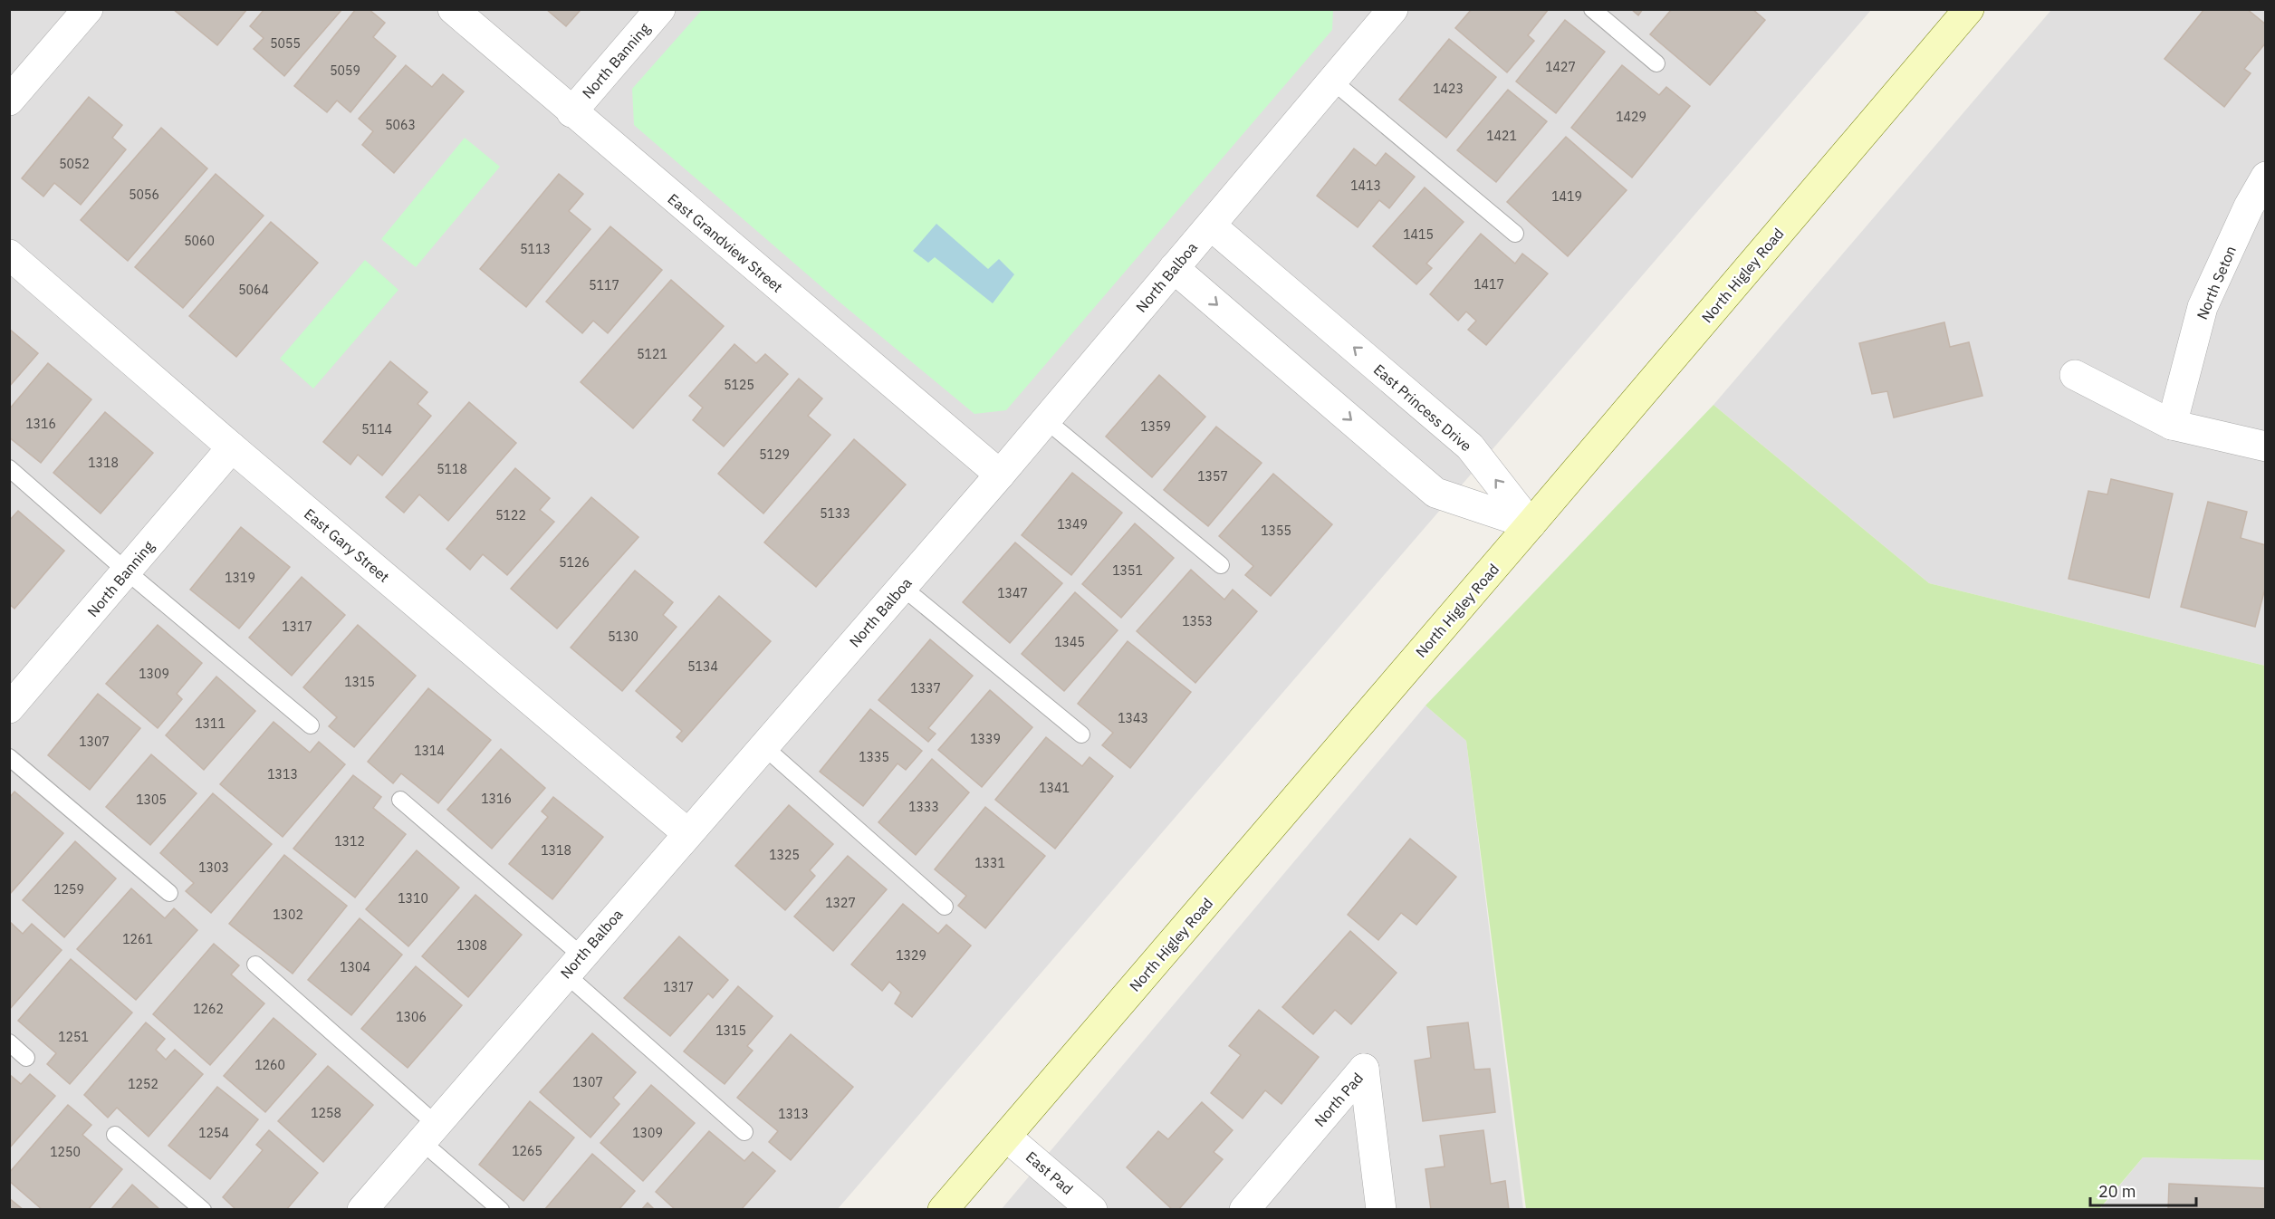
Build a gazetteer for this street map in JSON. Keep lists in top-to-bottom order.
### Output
{
  "streets": {
    "main road": ["North Higley Road"],
    "street": [
      "North Banning",
      "East Grandview Street",
      "North Balboa",
      "North Seton",
      "East Princess Drive",
      "East Gary Street",
      "North Pad",
      "East Pad"
    ]
  },
  "crossings": [
    ["North Banning", "East Grandview Street"],
    ["North Banning", "East Gary Street"],
    ["East Grandview Street", "North Balboa"],
    ["North Higley Road", "East Princess Drive"],
    ["North Higley Road", "East Pad"],
    ["North Balboa", "East Princess Drive"],
    ["North Balboa", "East Gary Street"]
  ],
  "house_numbers": [
    "5055",
    "1427",
    "5059",
    "1423",
    "1429",
    "5063",
    "1421",
    "5052",
    "1413",
    "5056",
    "1419",
    "1415",
    "5060",
    "5113",
    "1417",
    "5117",
    "5064",
    "5121",
    "5125",
    "1316",
    "1359",
    "5114",
    "5129",
    "1318",
    "5118",
    "1357",
    "5133",
    "5122",
    "1349",
    "1355",
    "5126",
    "1351",
    "1319",
    "1347",
    "1353",
    "1317",
    "5130",
    "1345",
    "5134",
    "1309",
    "1315",
    "1337",
    "1343",
    "1311",
    "1339",
    "1307",
    "1314",
    "1335",
    "1313",
    "1341",
    "1316",
    "1305",
    "1333",
    "1312",
    "1318",
    "1325",
    "1331",
    "1303",
    "1259",
    "1310",
    "1327",
    "1302",
    "1261",
    "1308",
    "1329",
    "1304",
    "1317",
    "1262",
    "1306",
    "1315",
    "1251",
    "1260",
    "1307",
    "1252",
    "1258",
    "1313",
    "1254",
    "1309",
    "1265",
    "1250"
  ],
  "scale_bar": "20 m"
}
